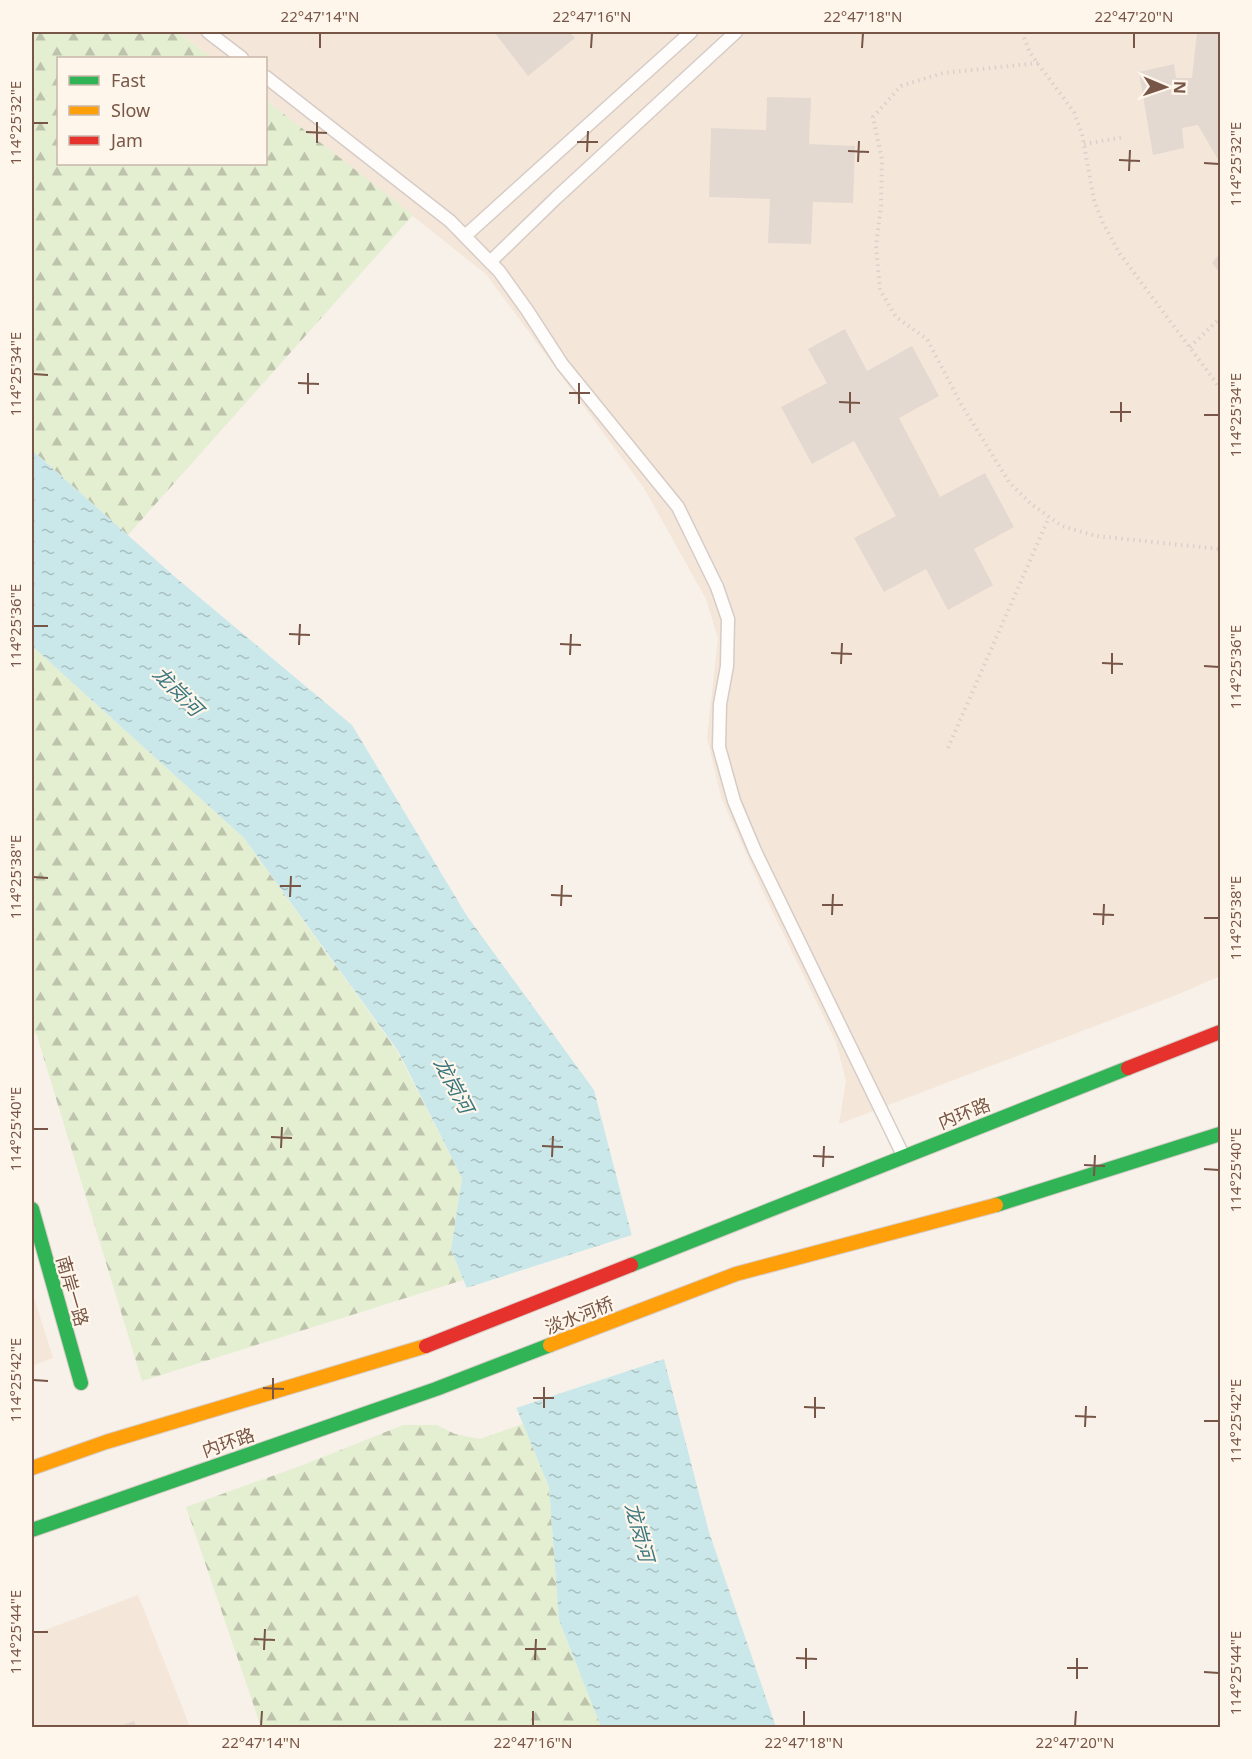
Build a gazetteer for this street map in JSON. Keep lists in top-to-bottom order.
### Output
{
  "streets": {
    "main road": ["内环路", "南岸一路", "淡水河桥"]
  },
  "crossings": [
    ["内环路", "淡水河桥"]
  ],
  "water": ["龙岗河"],
  "legend": ["Fast", "Slow", "Jam"],
  "north": "right",
  "coordinates": [
    "22°47'14\"N",
    "22°47'16\"N",
    "22°47'18\"N",
    "22°47'20\"N",
    "114°25'32\"E",
    "114°25'34\"E",
    "114°25'36\"E",
    "114°25'38\"E",
    "114°25'40\"E",
    "114°25'42\"E",
    "114°25'44\"E"
  ]
}
